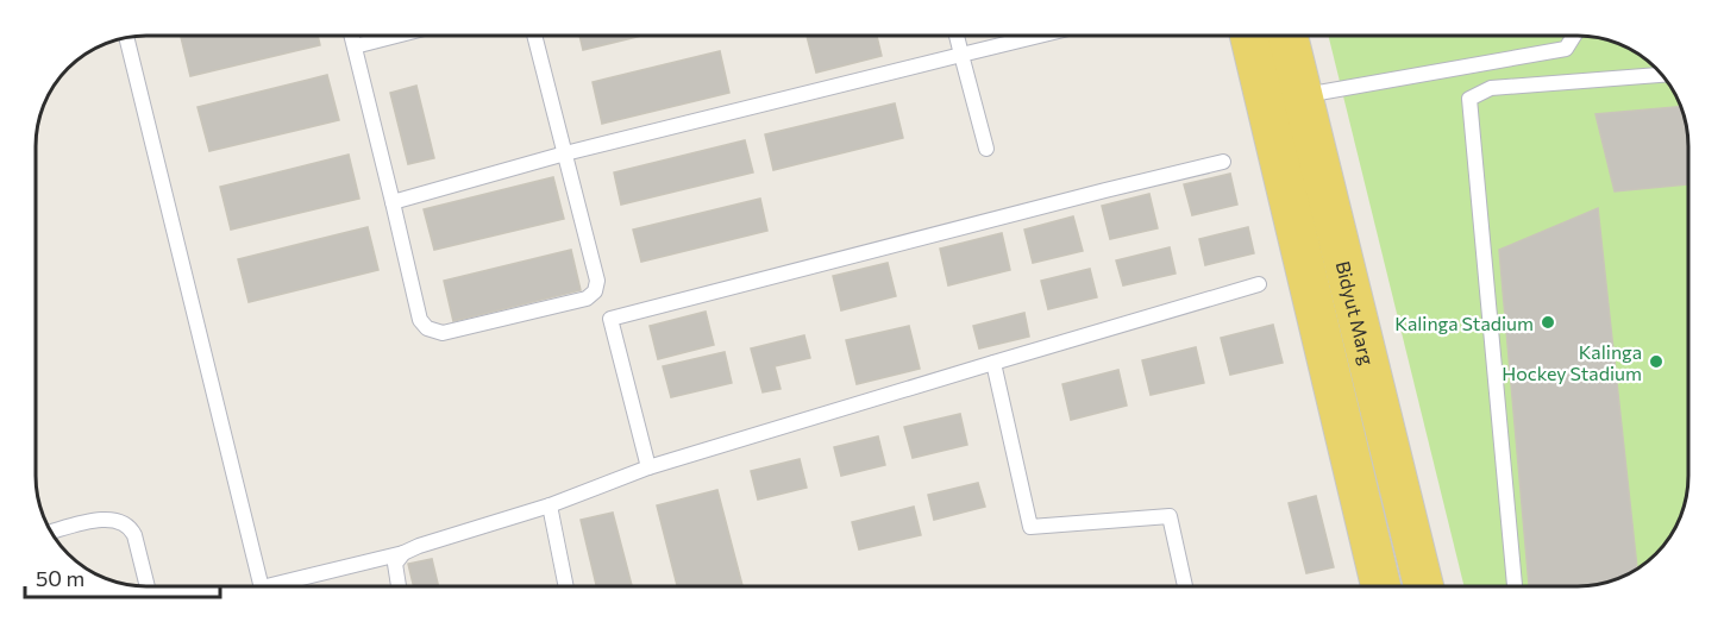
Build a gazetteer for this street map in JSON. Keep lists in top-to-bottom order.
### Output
{
  "streets": {
    "main road": ["Bidyut Marg"]
  },
  "places": ["Kalinga Stadium", "Kalinga Hockey Stadium"],
  "scale_bar": "50 m"
}
